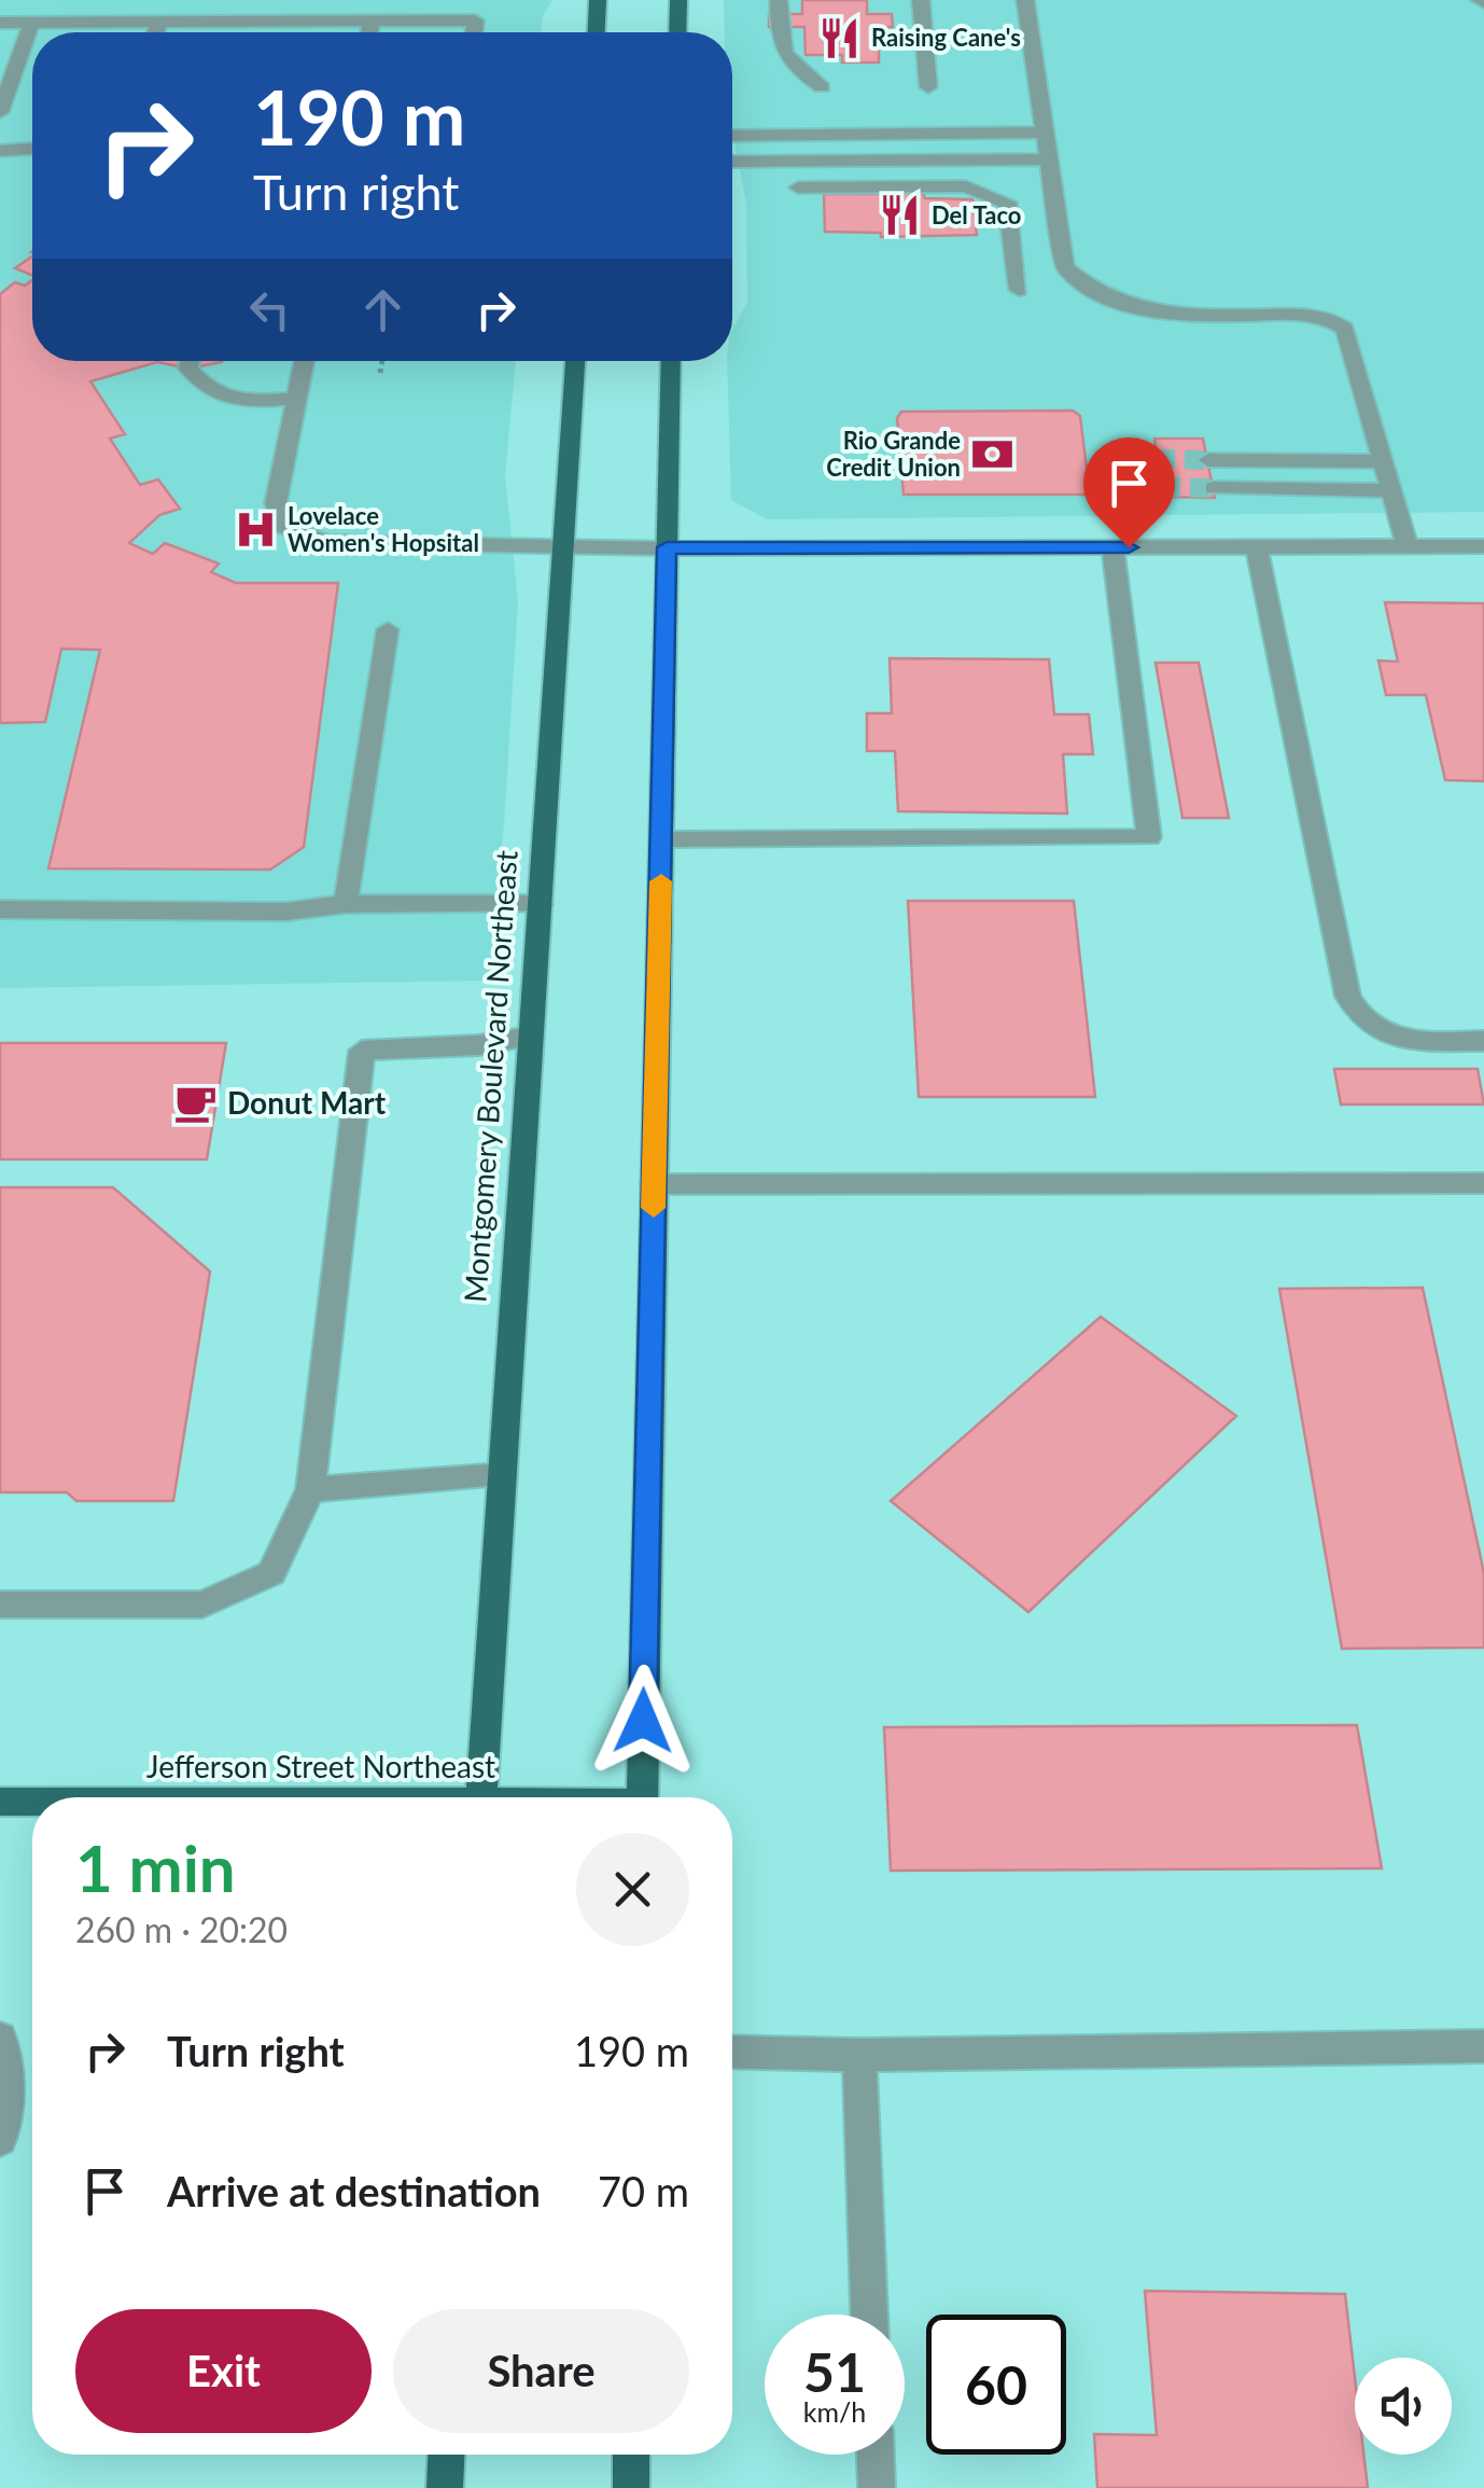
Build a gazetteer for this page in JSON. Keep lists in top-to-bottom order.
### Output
{
  "streets": {
    "main road": ["Montgomery Boulevard Northeast", "Jefferson Street Northeast"]
  },
  "places": {
    "restaurant": ["Raising Cane's", "Del Taco"],
    "bank": ["Rio Grande Credit Union"],
    "hospital": ["Lovelace Women's Hopsital"],
    "cafe": ["Donut Mart"]
  },
  "page": {
    "turn": ["190 m", "Turn right"],
    "heading": ["1 min", "260 m · 20:20"],
    "list": [
      {
        "name": "Turn right",
        "value": "190 m"
      },
      {
        "name": "Arrive at destination",
        "value": "70 m"
      }
    ],
    "buttons": ["Exit", "Share"],
    "speed": "51 km/h",
    "limit": "60"
  }
}
